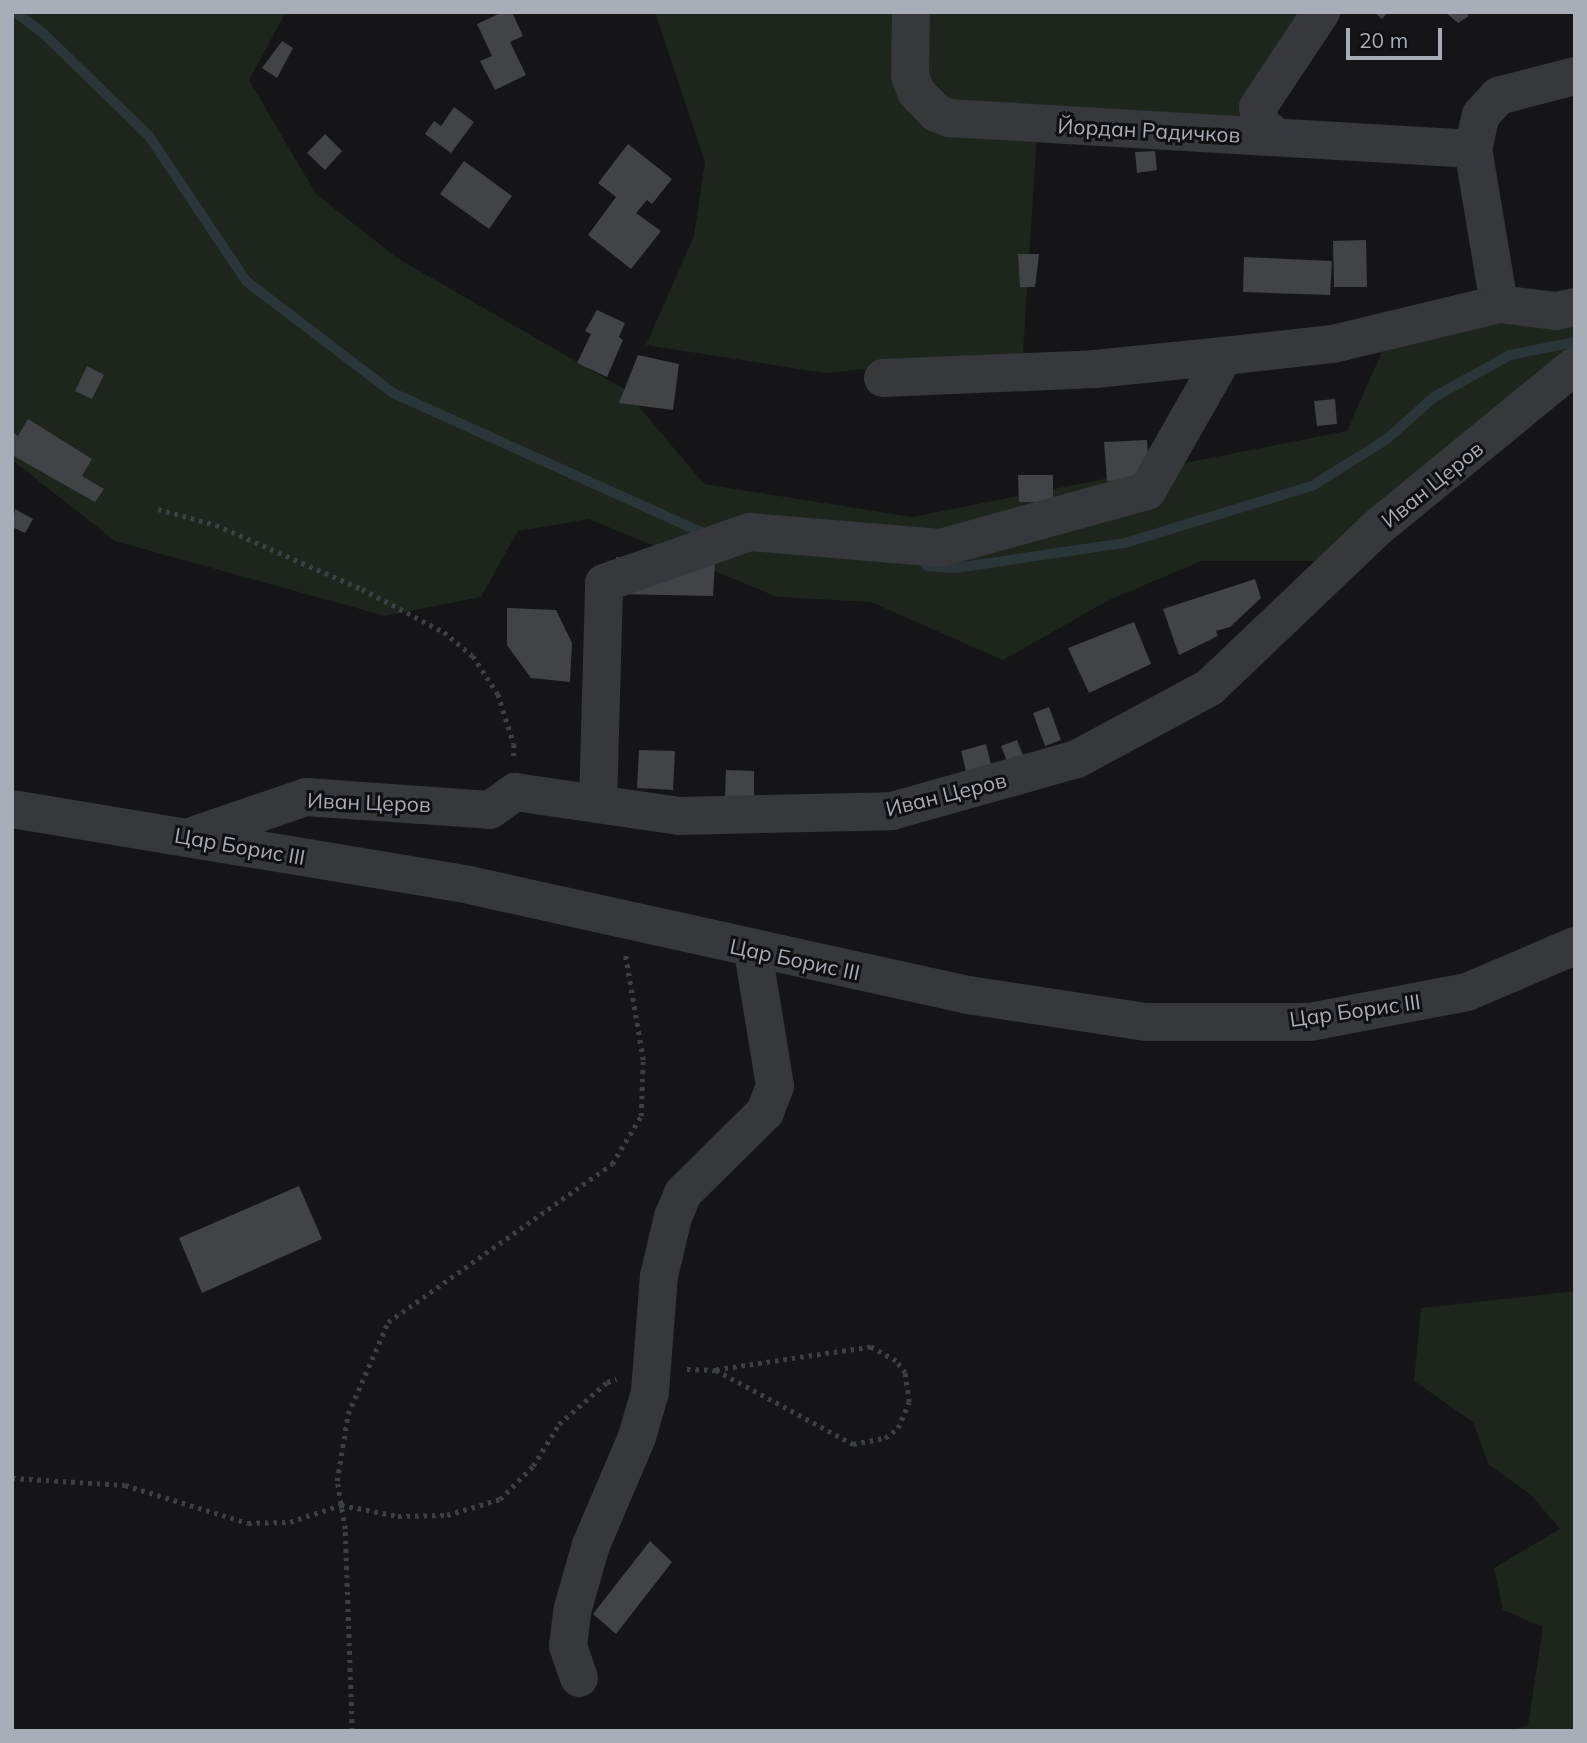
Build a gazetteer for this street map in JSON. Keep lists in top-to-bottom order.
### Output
{
  "streets": {
    "street": ["Йордан Радичков", "Иван Церов", "Цар Борис III"]
  },
  "crossings": [
    ["Иван Церов", "Цар Борис III"]
  ],
  "scale_bar": "20 m"
}
